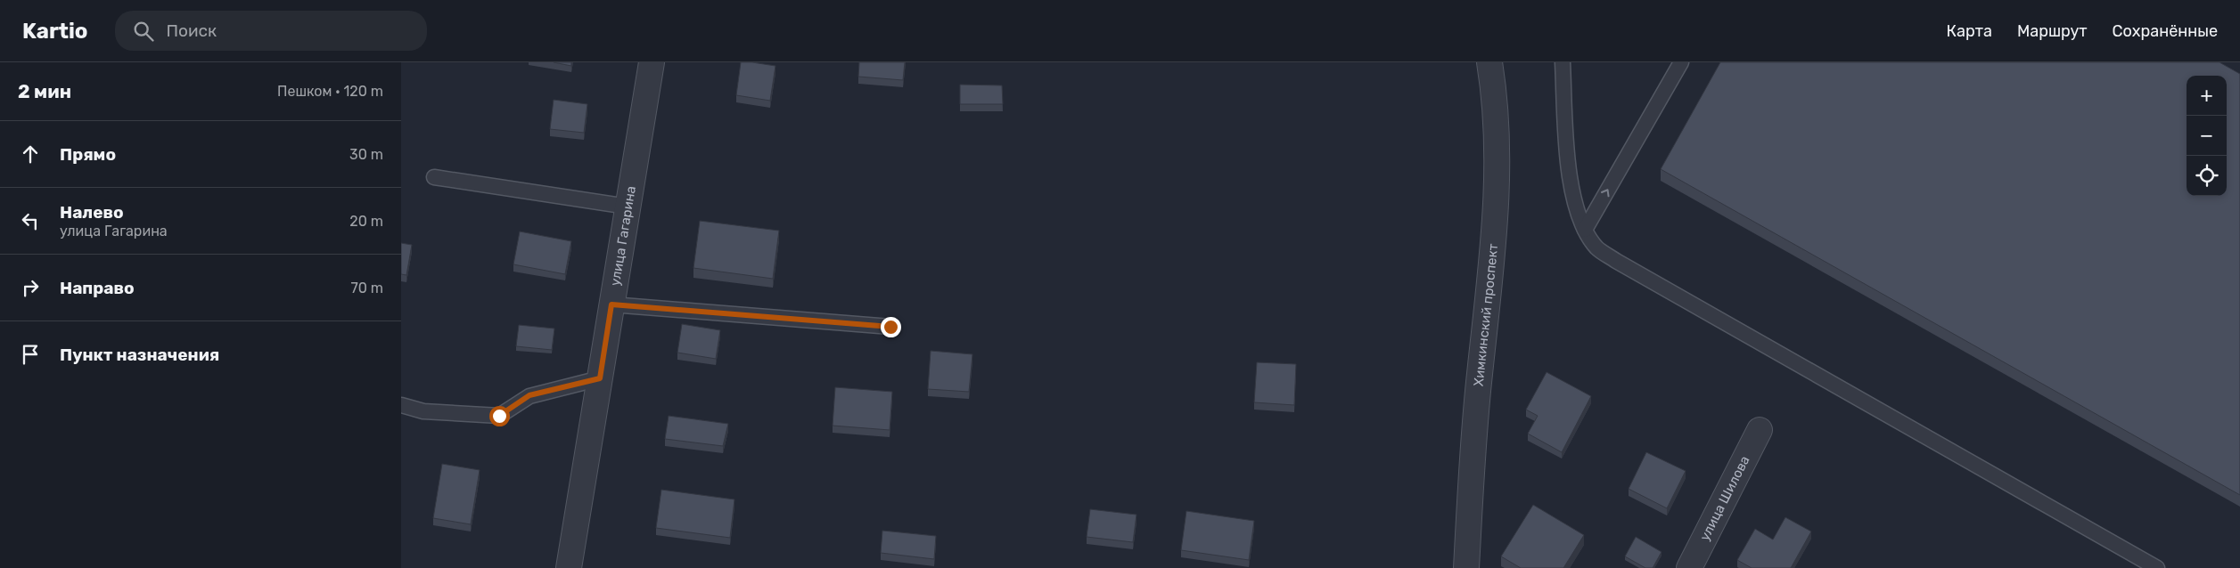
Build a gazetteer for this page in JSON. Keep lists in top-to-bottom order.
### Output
{
  "streets": {
    "street": ["улица Гагарина", "Химкинский проспект", "улица Шилова"]
  },
  "page": {
    "header": "Kartio",
    "search": "Поиск",
    "nav": ["Карта", "Маршрут", "Сохранённые"],
    "heading": ["2 мин", "Пешком · 120 m"],
    "map_buttons": ["+", "−"],
    "list": [
      ["Прямо", "30 m"],
      ["Налево", "улица Гагарина", "20 m"],
      ["Направо", "70 m"],
      "Пункт назначения"
    ]
  }
}
